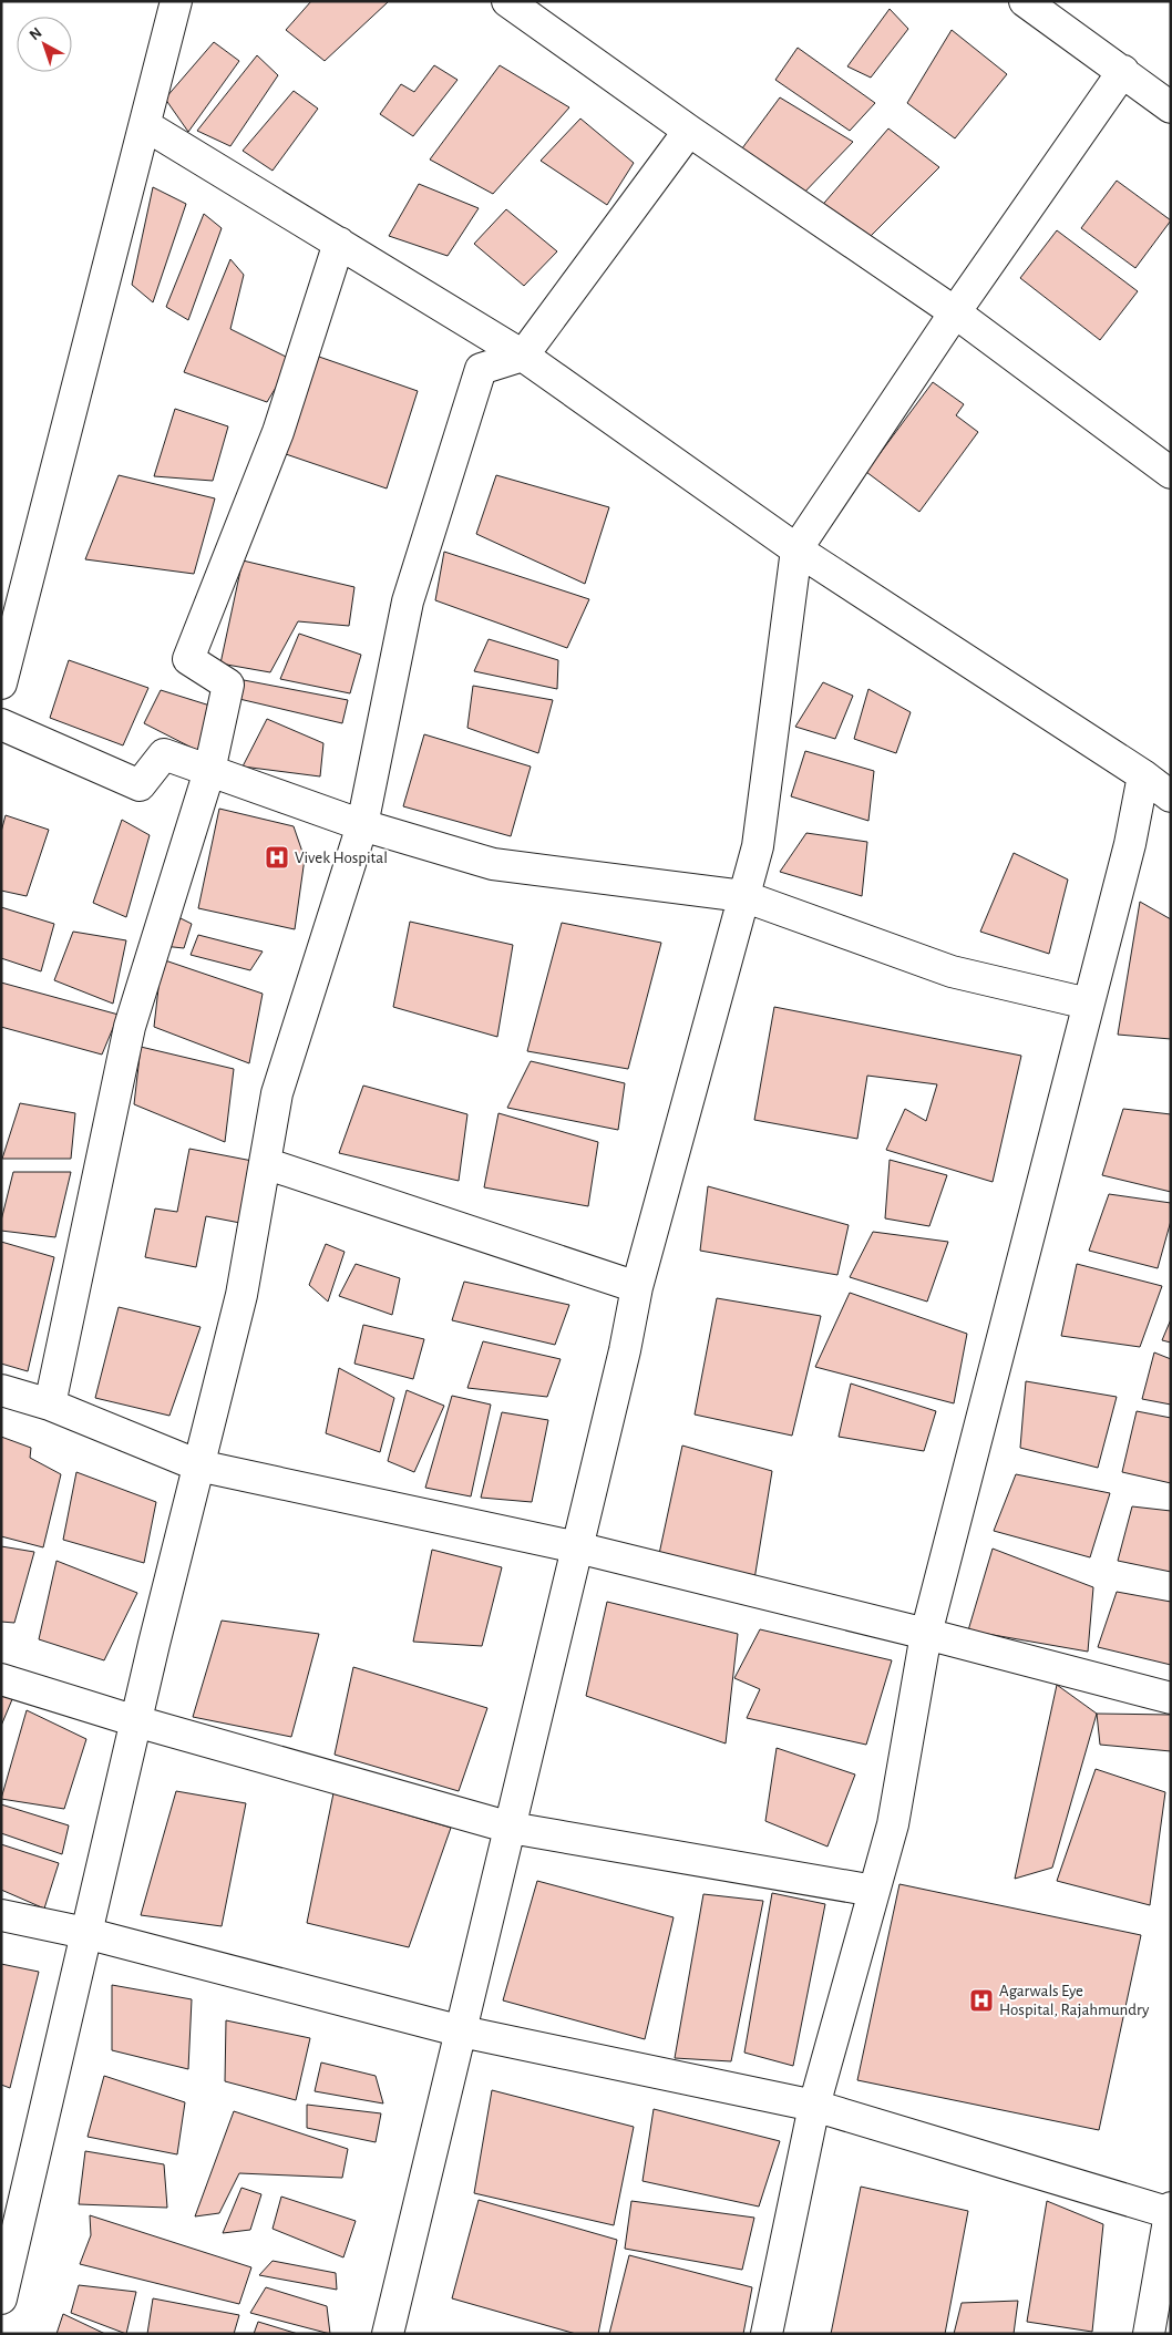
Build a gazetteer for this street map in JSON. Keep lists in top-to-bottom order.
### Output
{
  "places": {
    "hospital": ["Vivek Hospital", "Agarwals Eye Hospital, Rajahmundry"]
  },
  "north": "top left"
}
